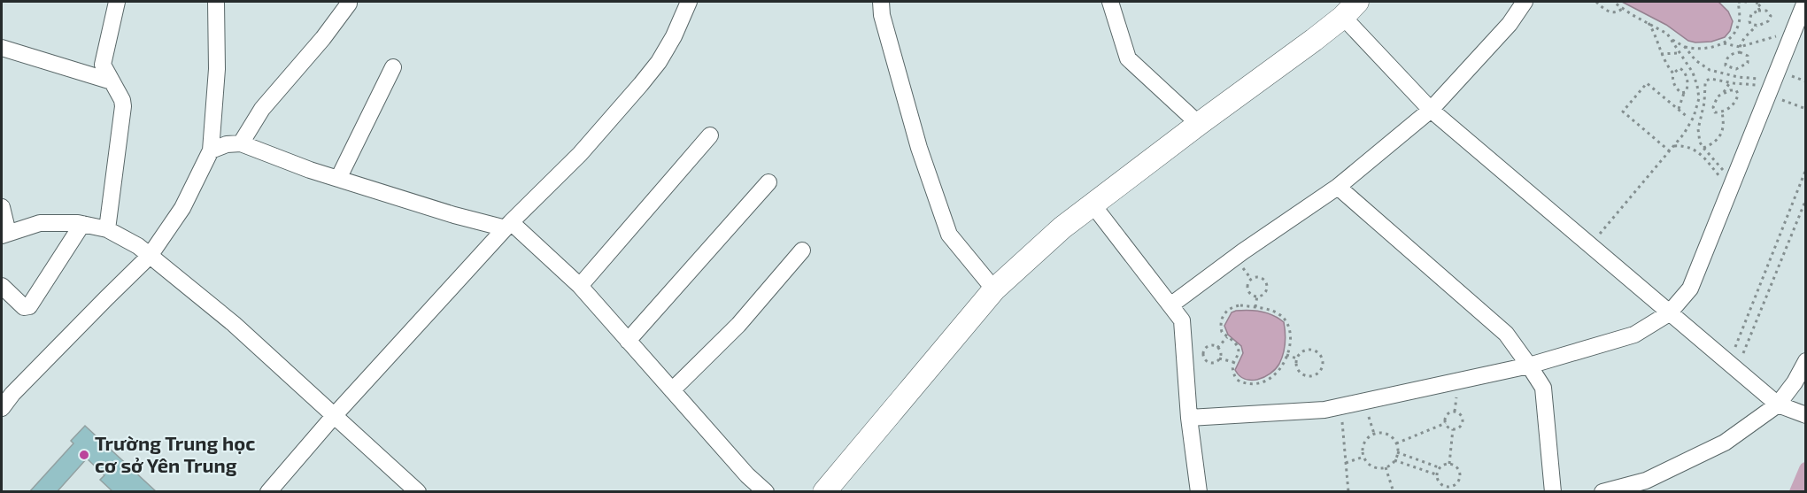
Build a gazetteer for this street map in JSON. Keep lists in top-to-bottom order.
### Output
{
  "places": ["Trường Trung học cơ sở Yên Trung"]
}
